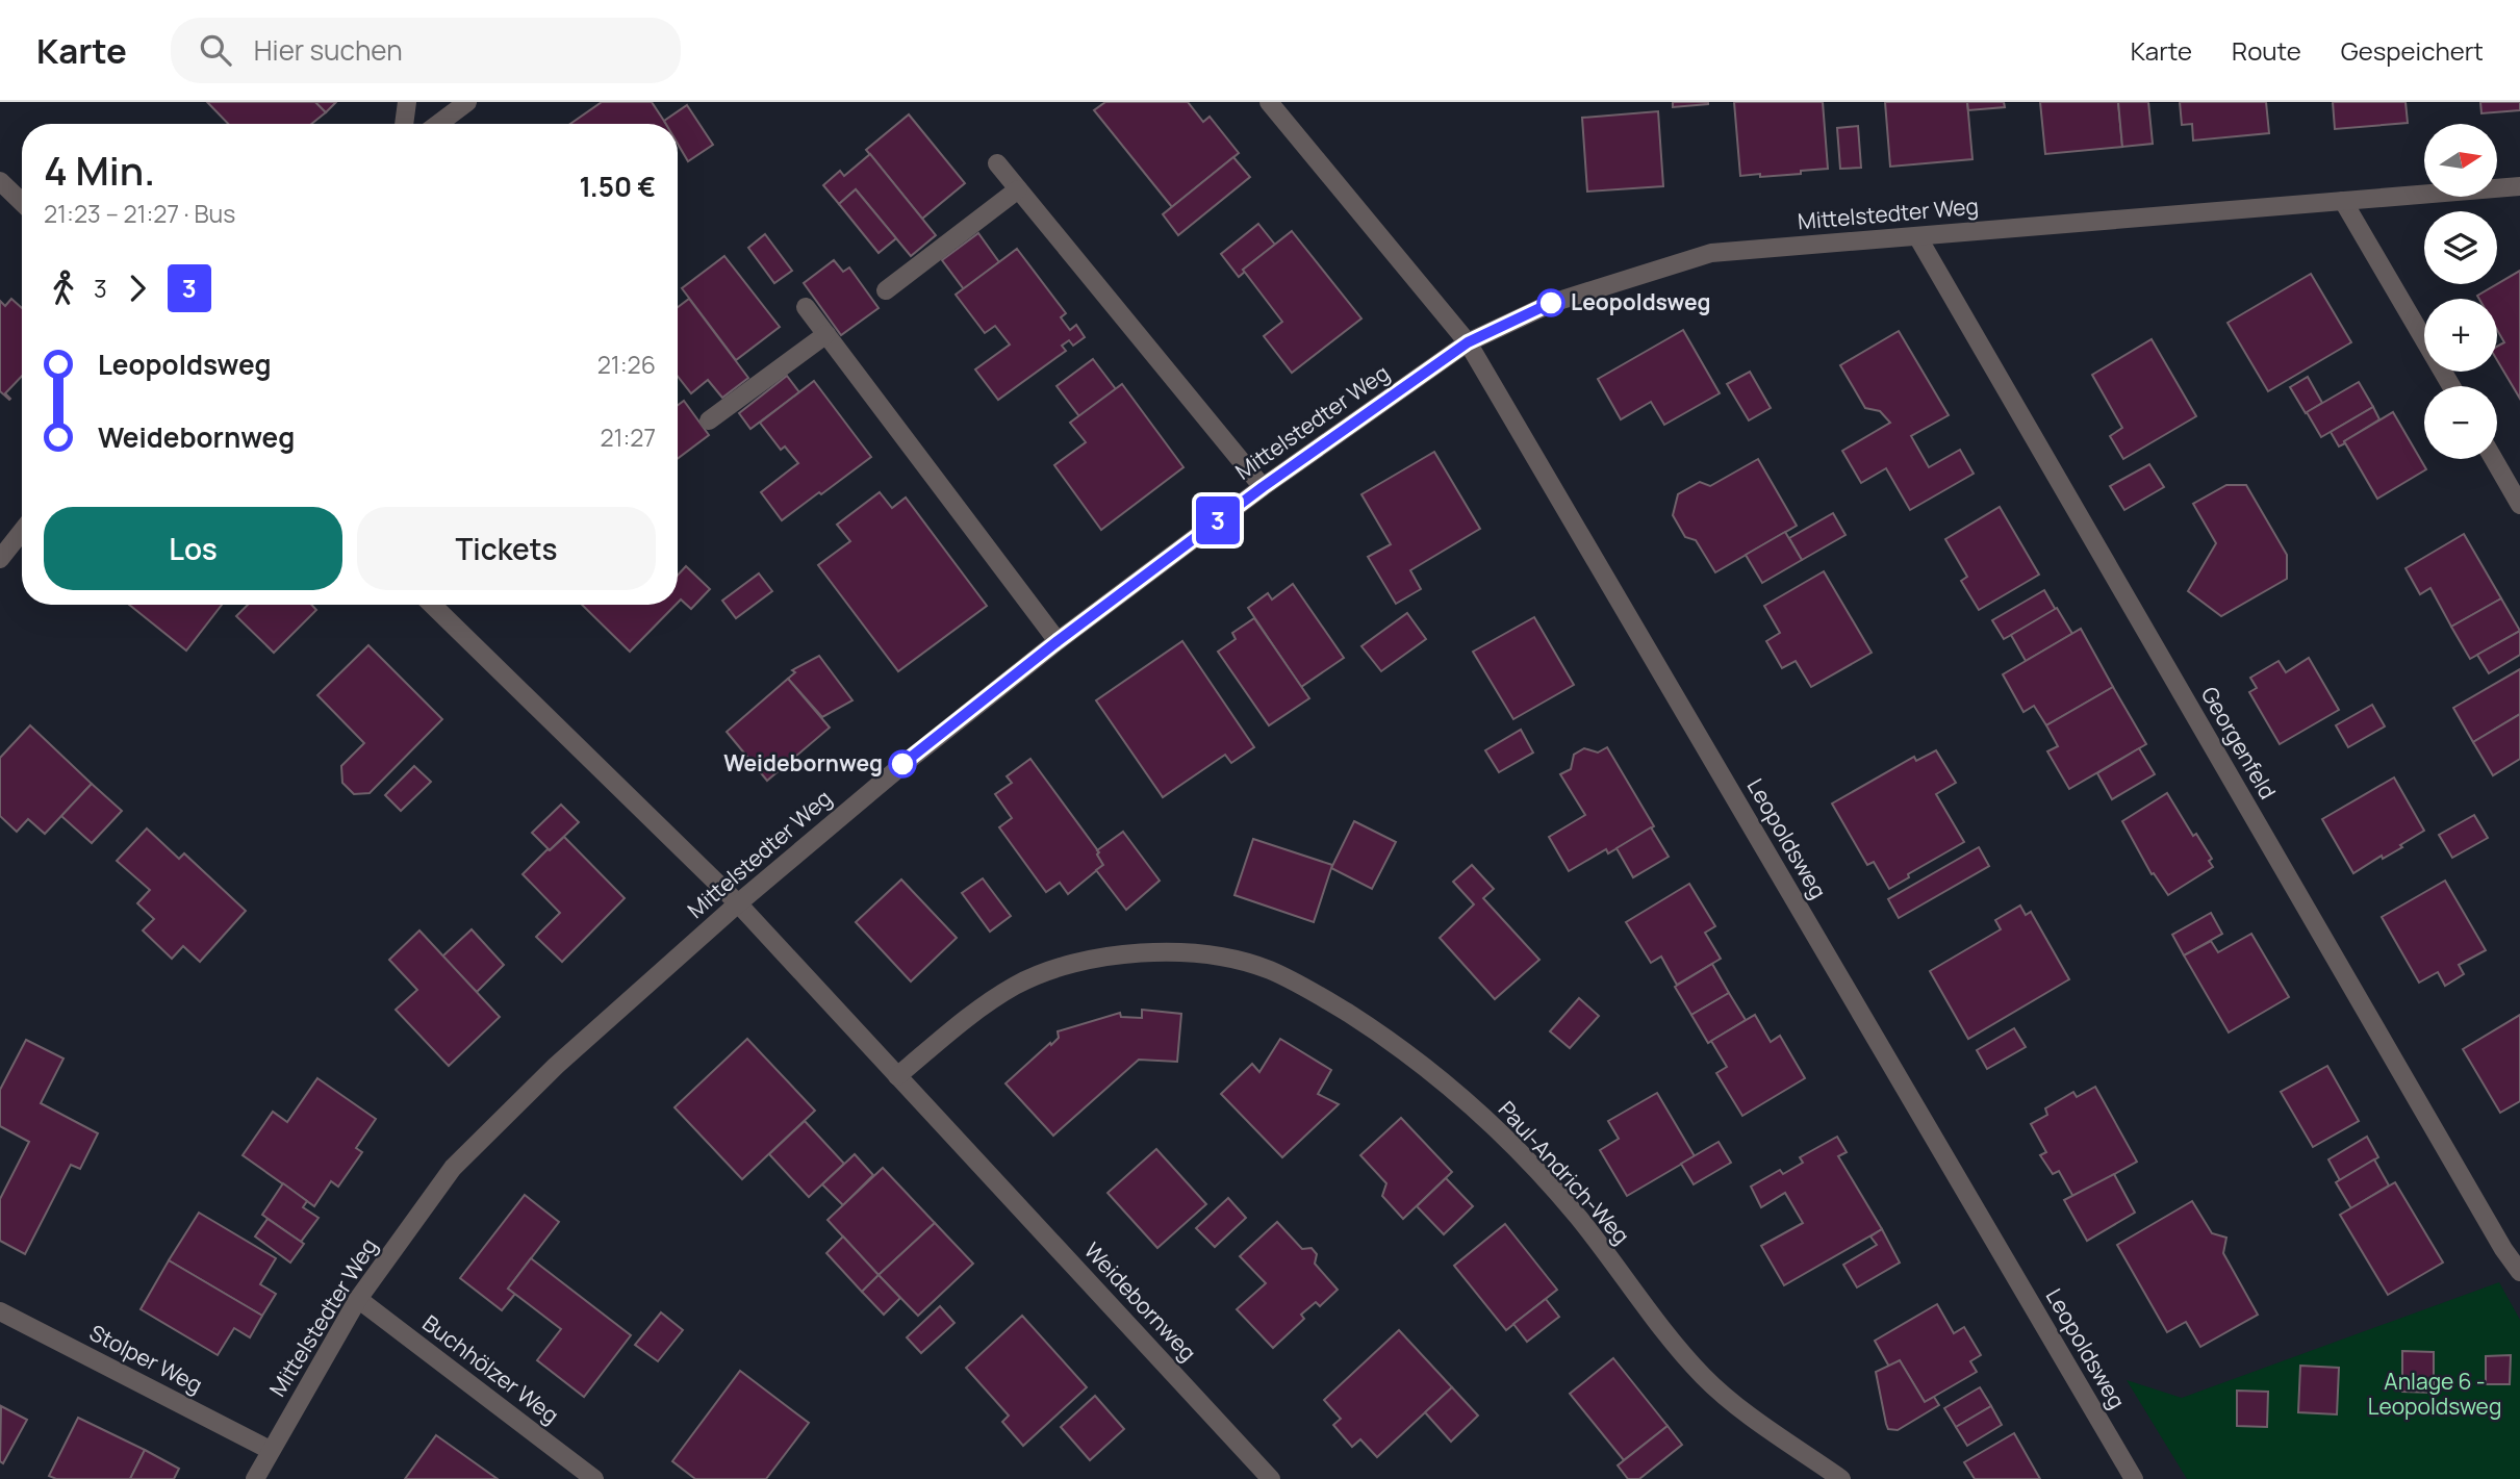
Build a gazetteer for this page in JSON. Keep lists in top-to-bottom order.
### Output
{
  "streets": {
    "street": [
      "Mittelstedter Weg",
      "Georgenfeld",
      "Leopoldsweg",
      "Paul-Andrich-Weg",
      "Weidebornweg",
      "Stolper Weg",
      "Buchhölzer Weg"
    ]
  },
  "crossings": [
    ["Mittelstedter Weg", "Georgenfeld"],
    ["Mittelstedter Weg", "Leopoldsweg"],
    ["Mittelstedter Weg", "Weidebornweg"],
    ["Mittelstedter Weg", "Stolper Weg"],
    ["Mittelstedter Weg", "Buchhölzer Weg"],
    ["Paul-Andrich-Weg", "Weidebornweg"]
  ],
  "parks": ["Anlage 6 - Leopoldsweg"],
  "places": ["Leopoldsweg", "Weidebornweg"],
  "lines": ["bus line 3"],
  "north": "right",
  "page": {
    "header": "Karte",
    "search": "Hier suchen",
    "nav": ["Karte", "Route", "Gespeichert"],
    "on_map": "3",
    "map_buttons": ["+", "−"],
    "heading": ["4 Min.", "21:23 – 21:27 · Bus", "1.50 €"],
    "legs": ["3", "3"],
    "list": [
      {
        "name": "Leopoldsweg",
        "value": "21:26"
      },
      {
        "name": "Weidebornweg",
        "value": "21:27"
      }
    ],
    "buttons": ["Los", "Tickets"]
  }
}
